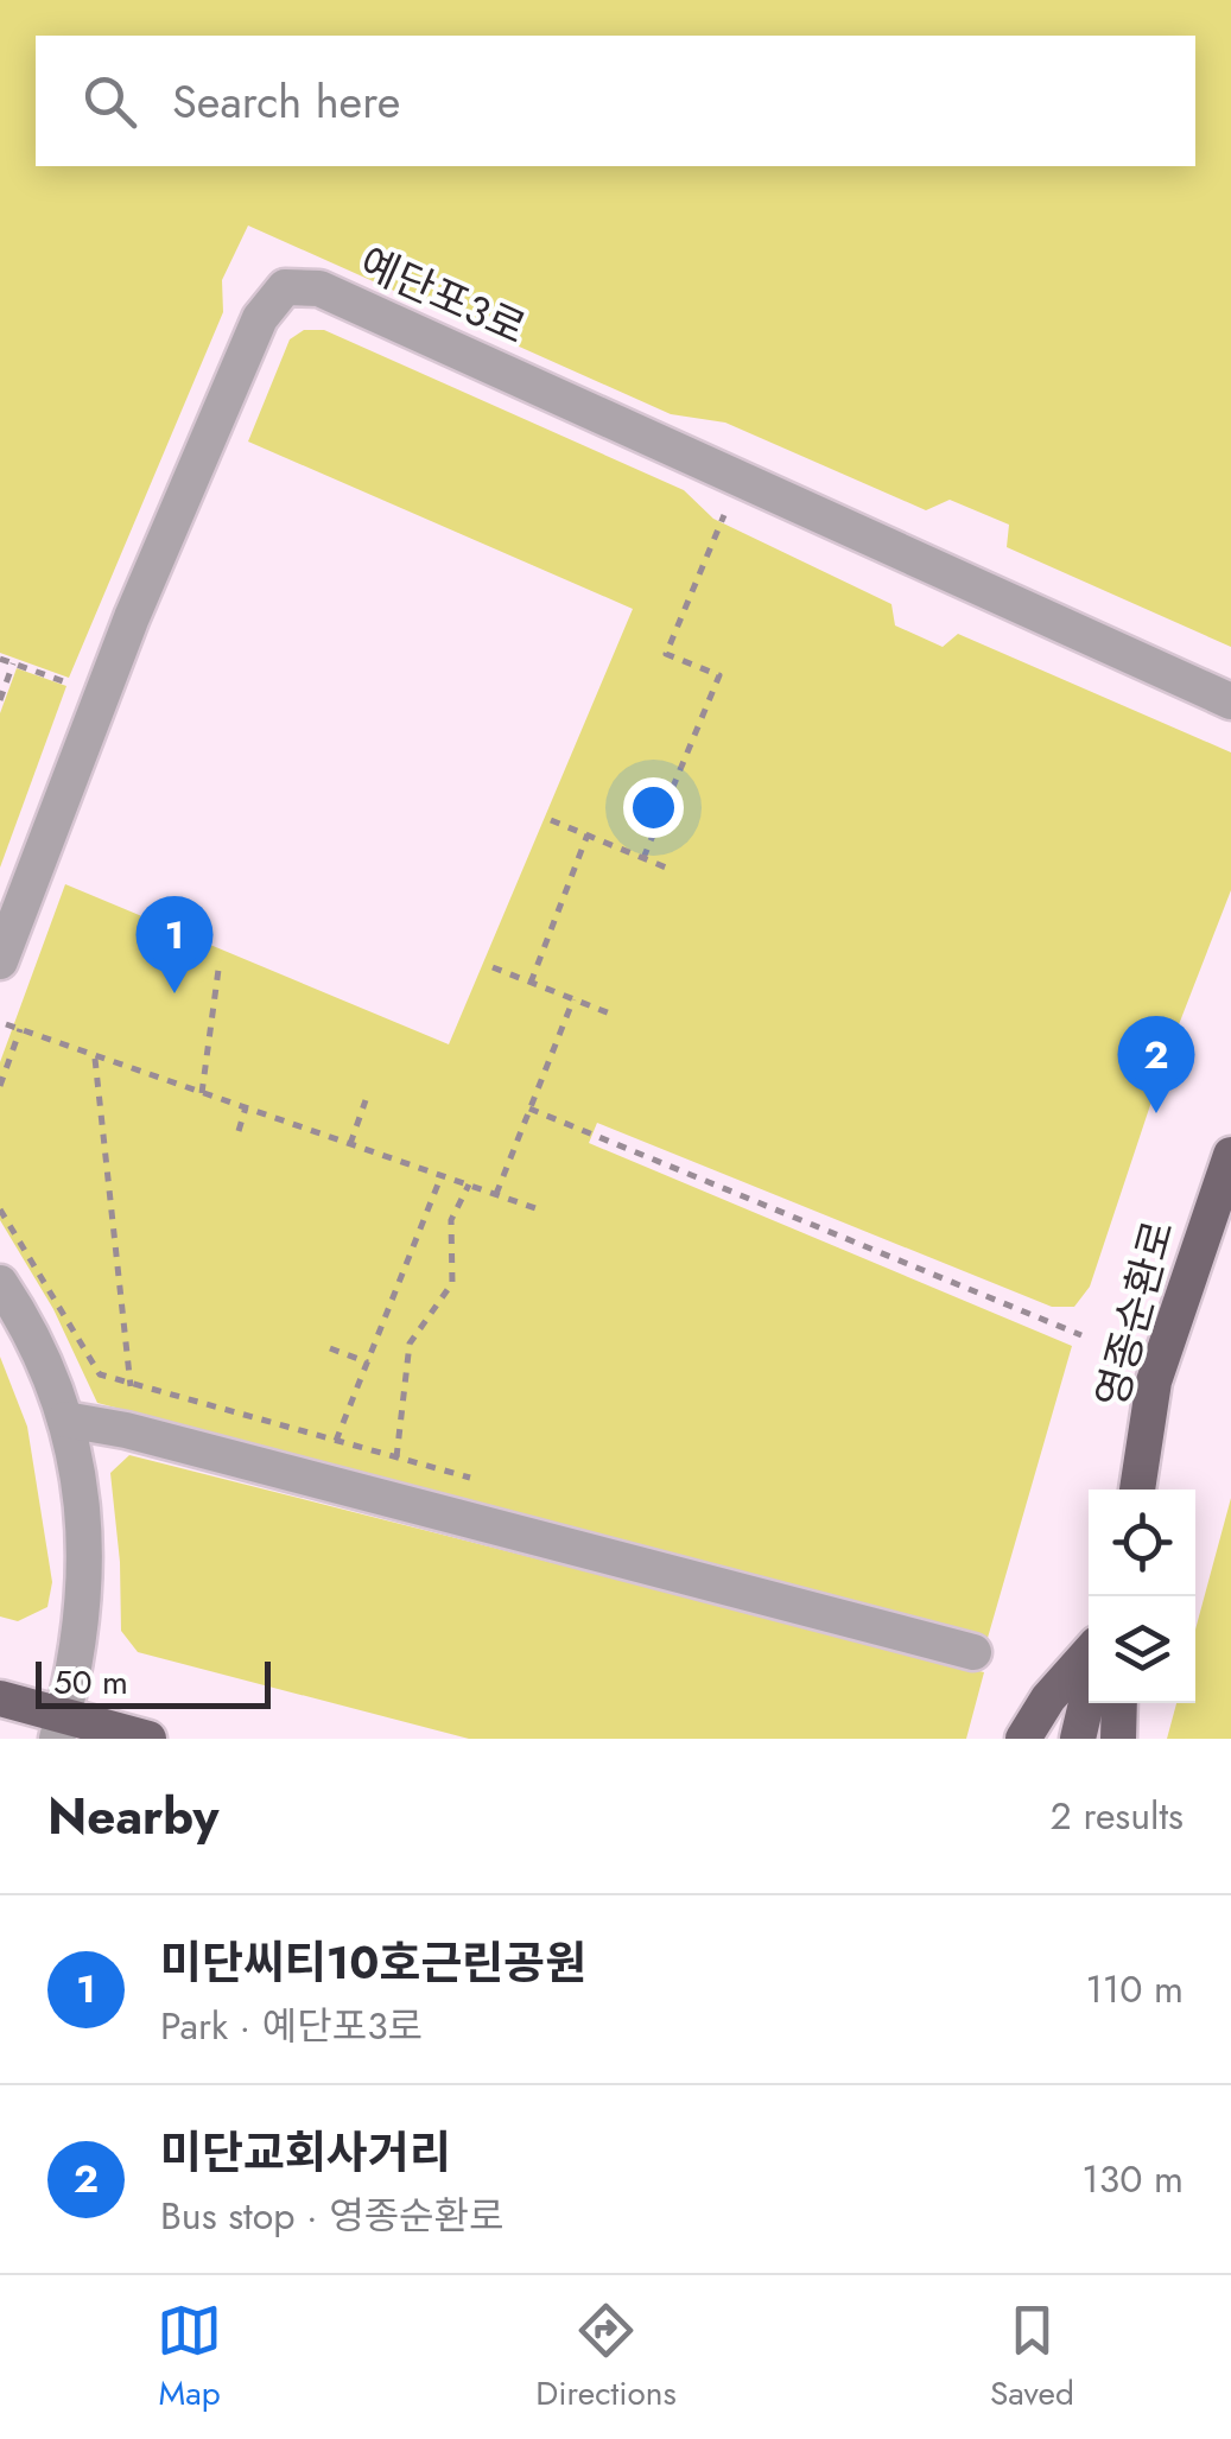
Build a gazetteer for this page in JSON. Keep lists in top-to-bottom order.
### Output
{
  "streets": {
    "main road": ["영종순환로"],
    "street": ["예단포3로"]
  },
  "scale_bar": "50 m",
  "page": {
    "search": "Search here",
    "pins": ["1", "2"],
    "scale": "50 m",
    "heading": ["Nearby", "2 results"],
    "list": [
      {
        "mark": "1",
        "name": "미단씨티10호근린공원",
        "note": "Park · 예단포3로",
        "value": "110 m"
      },
      {
        "mark": "2",
        "name": "미단교회사거리",
        "note": "Bus stop · 영종순환로",
        "value": "130 m"
      }
    ],
    "nav": ["Map", "Directions", "Saved"]
  }
}
